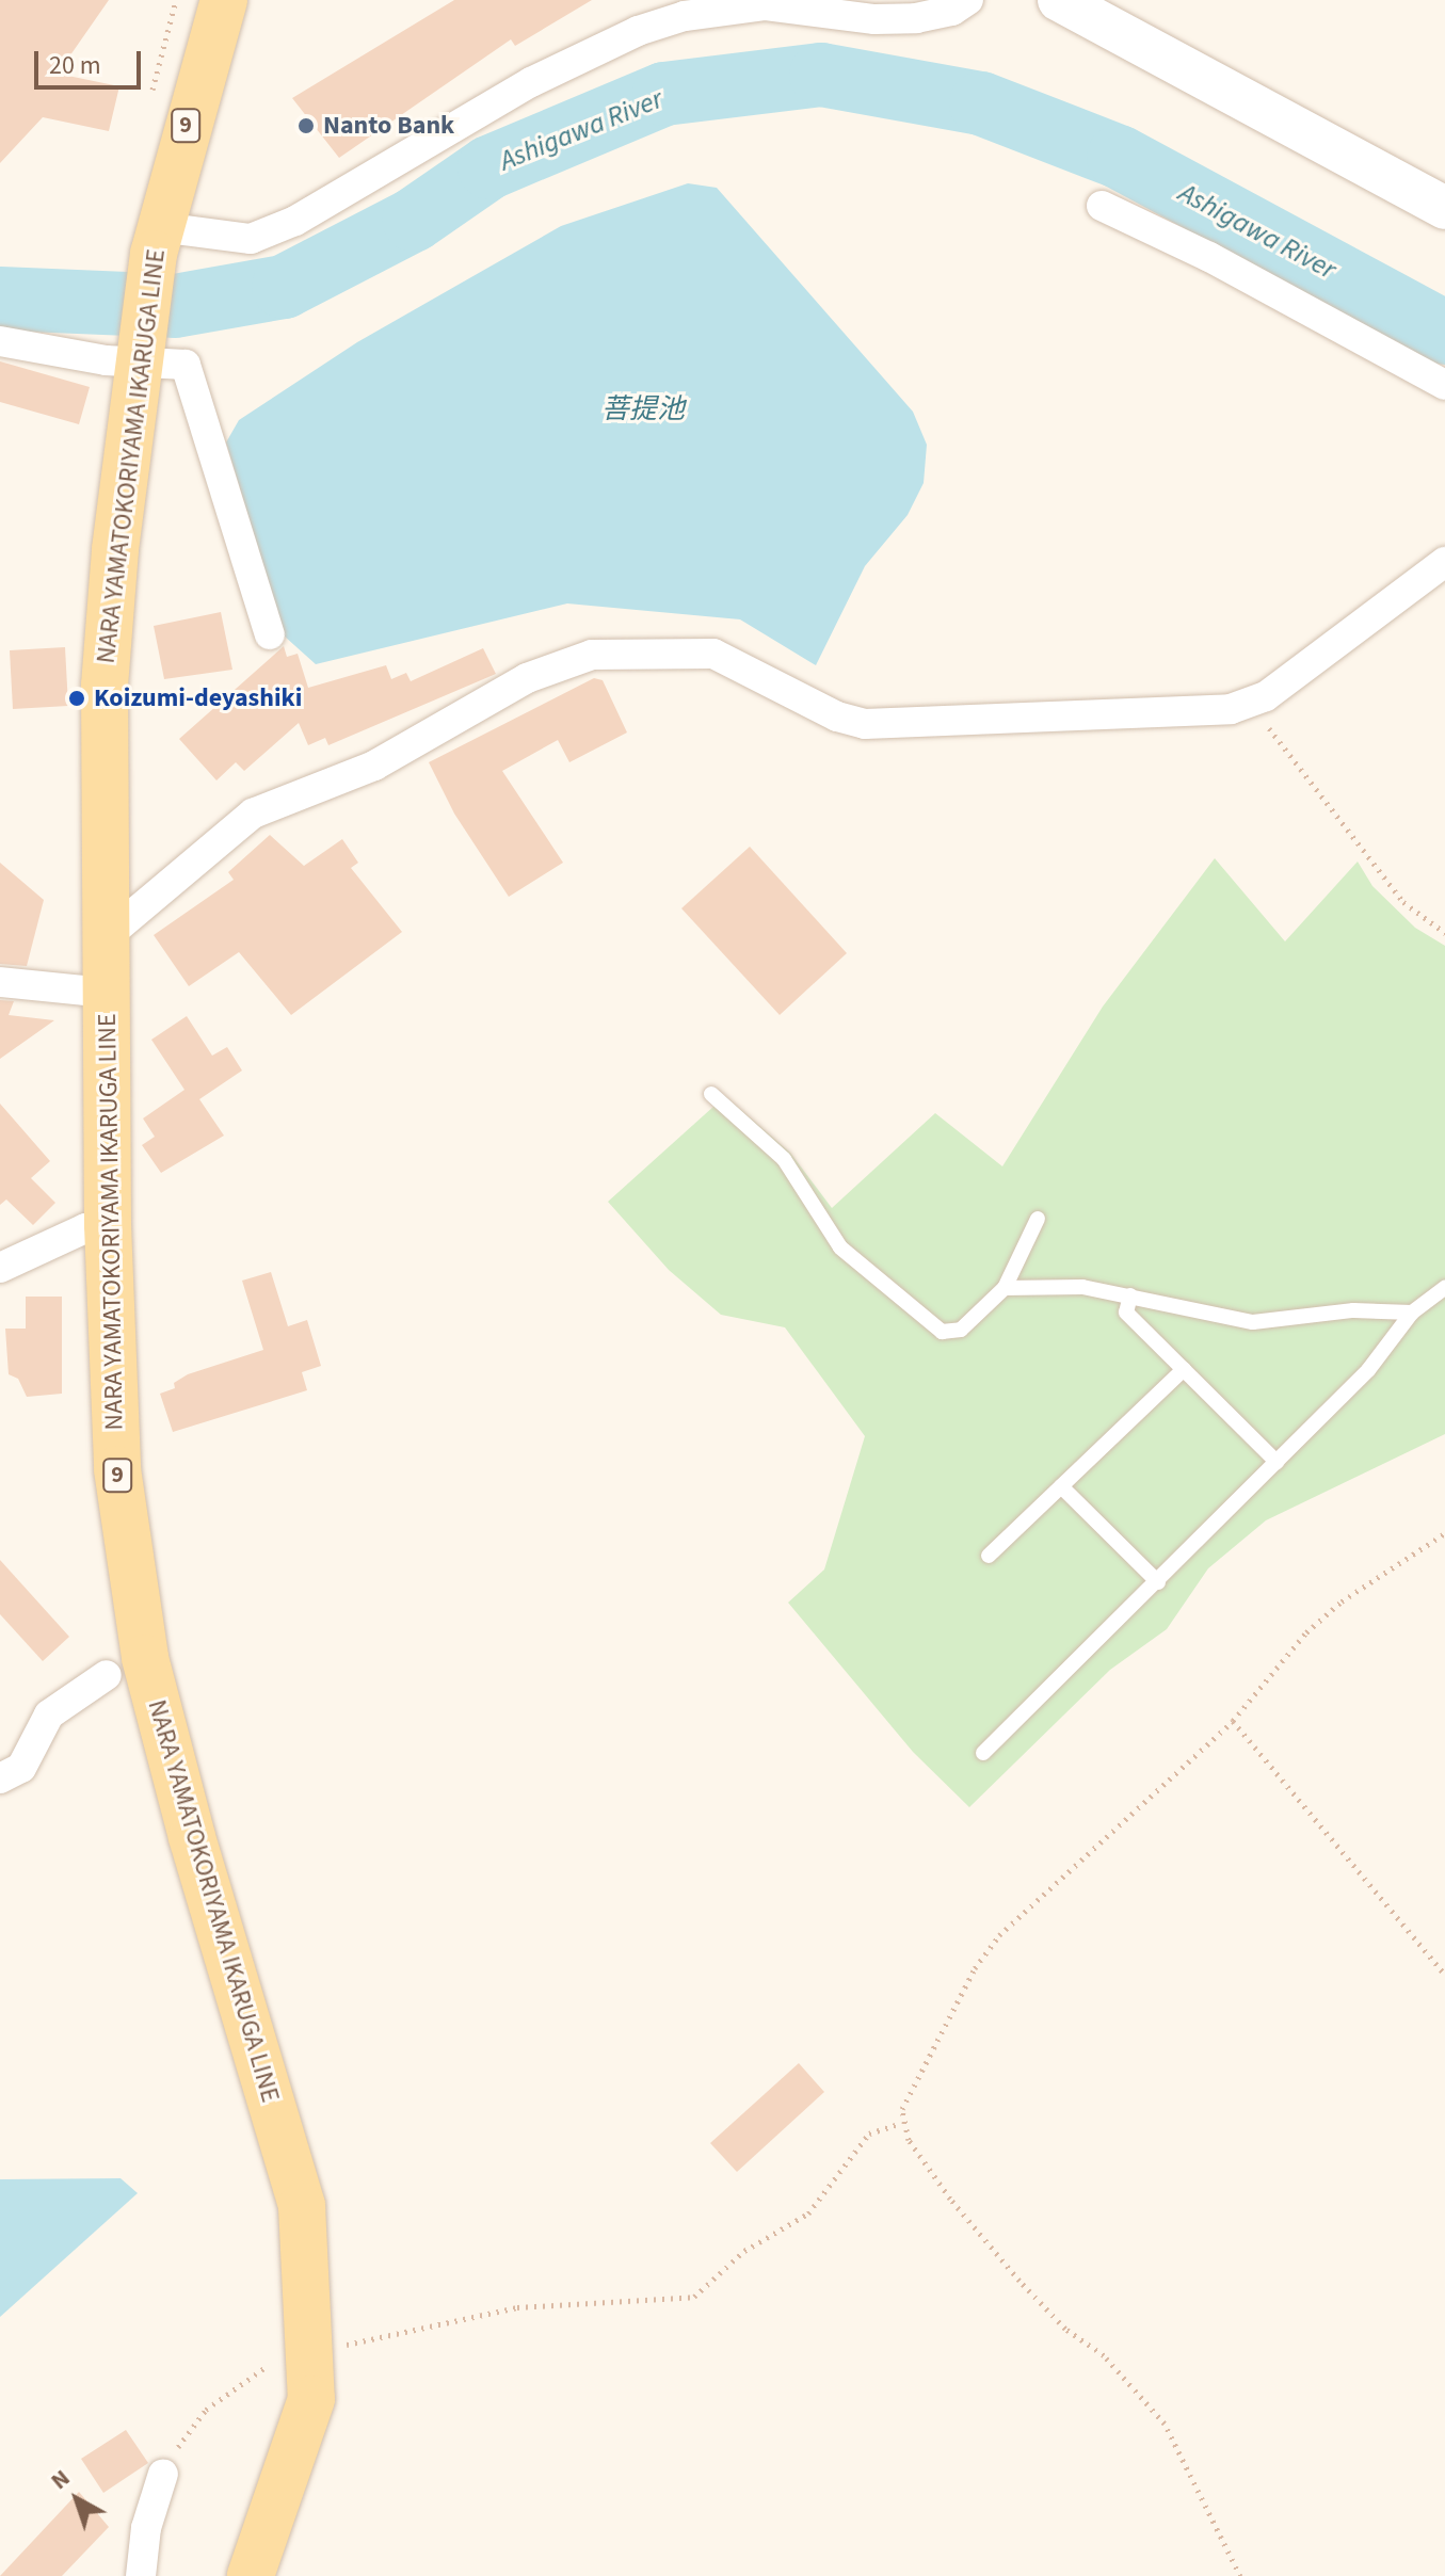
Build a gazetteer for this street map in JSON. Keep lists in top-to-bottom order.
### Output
{
  "streets": {
    "main road": ["9", "NARA YAMATOKORIYAMA IKARUGA LINE"]
  },
  "water": ["Ashigawa River", "菩提池"],
  "places": ["Nanto Bank", "Koizumi-deyashiki"],
  "scale_bar": "20 m",
  "north": "top left"
}
